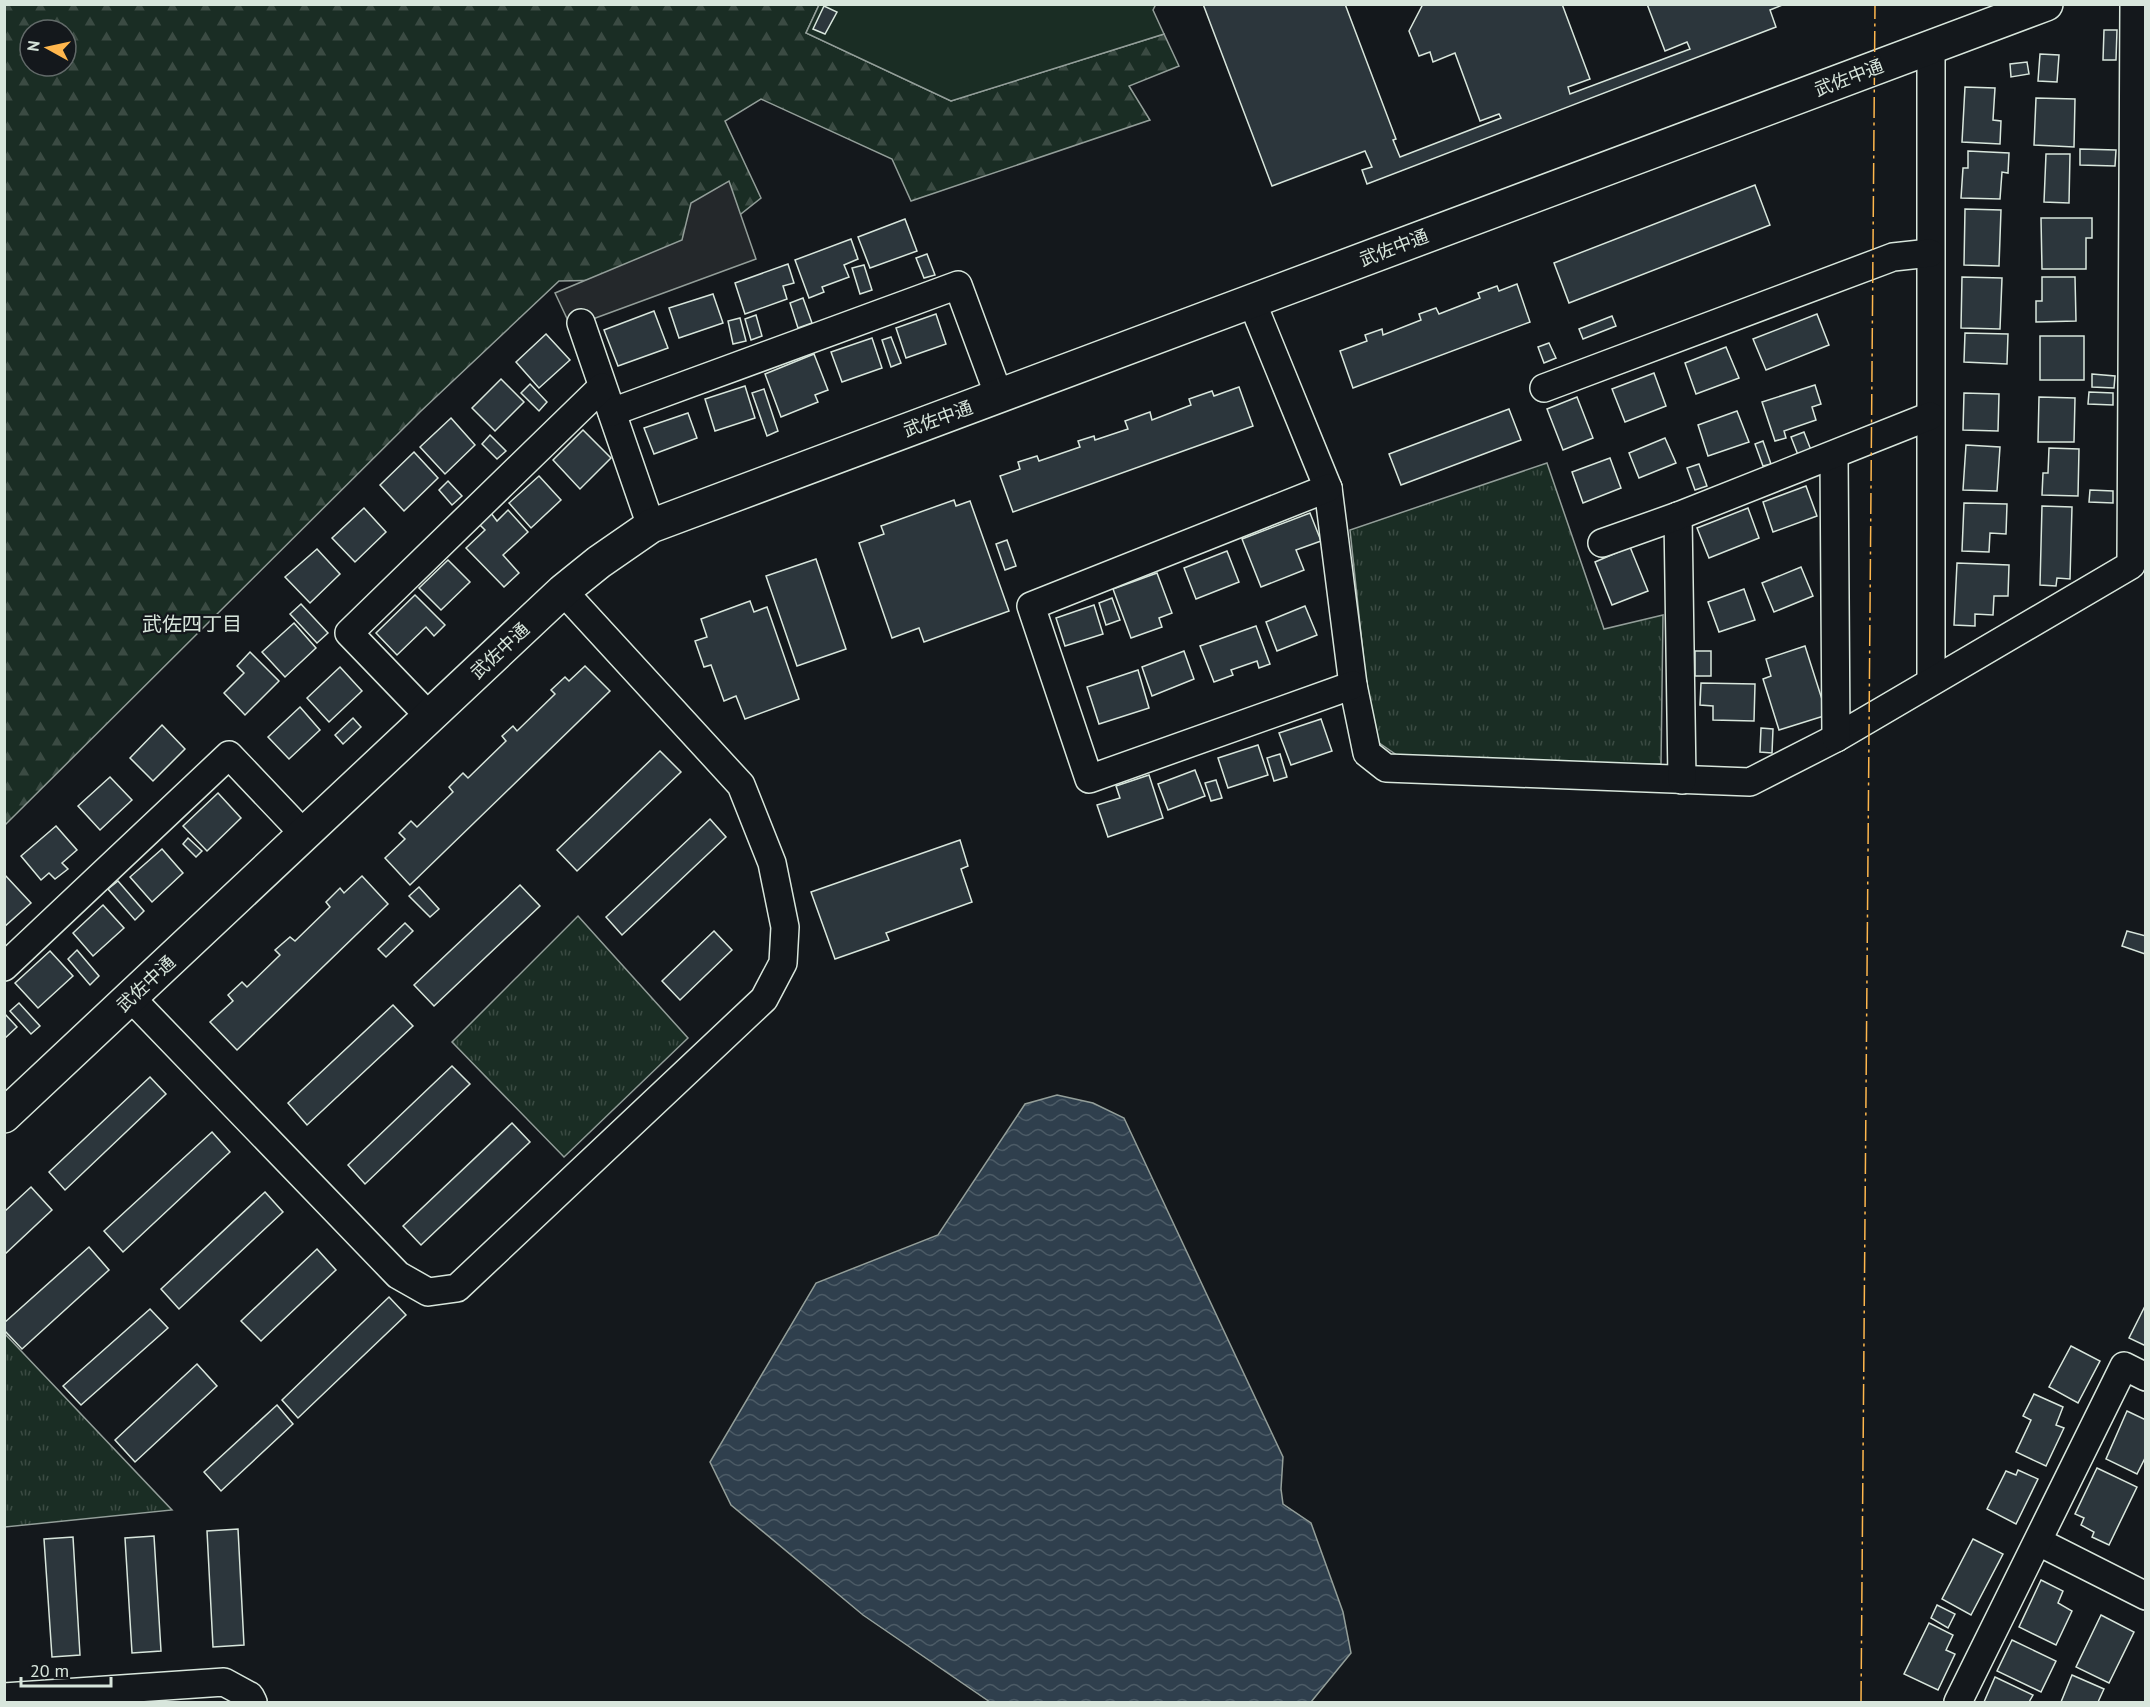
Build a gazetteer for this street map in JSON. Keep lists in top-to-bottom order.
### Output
{
  "streets": {
    "street": ["武佐中通"]
  },
  "districts": ["武佐四丁目"],
  "scale_bar": "20 m",
  "north": "left"
}
